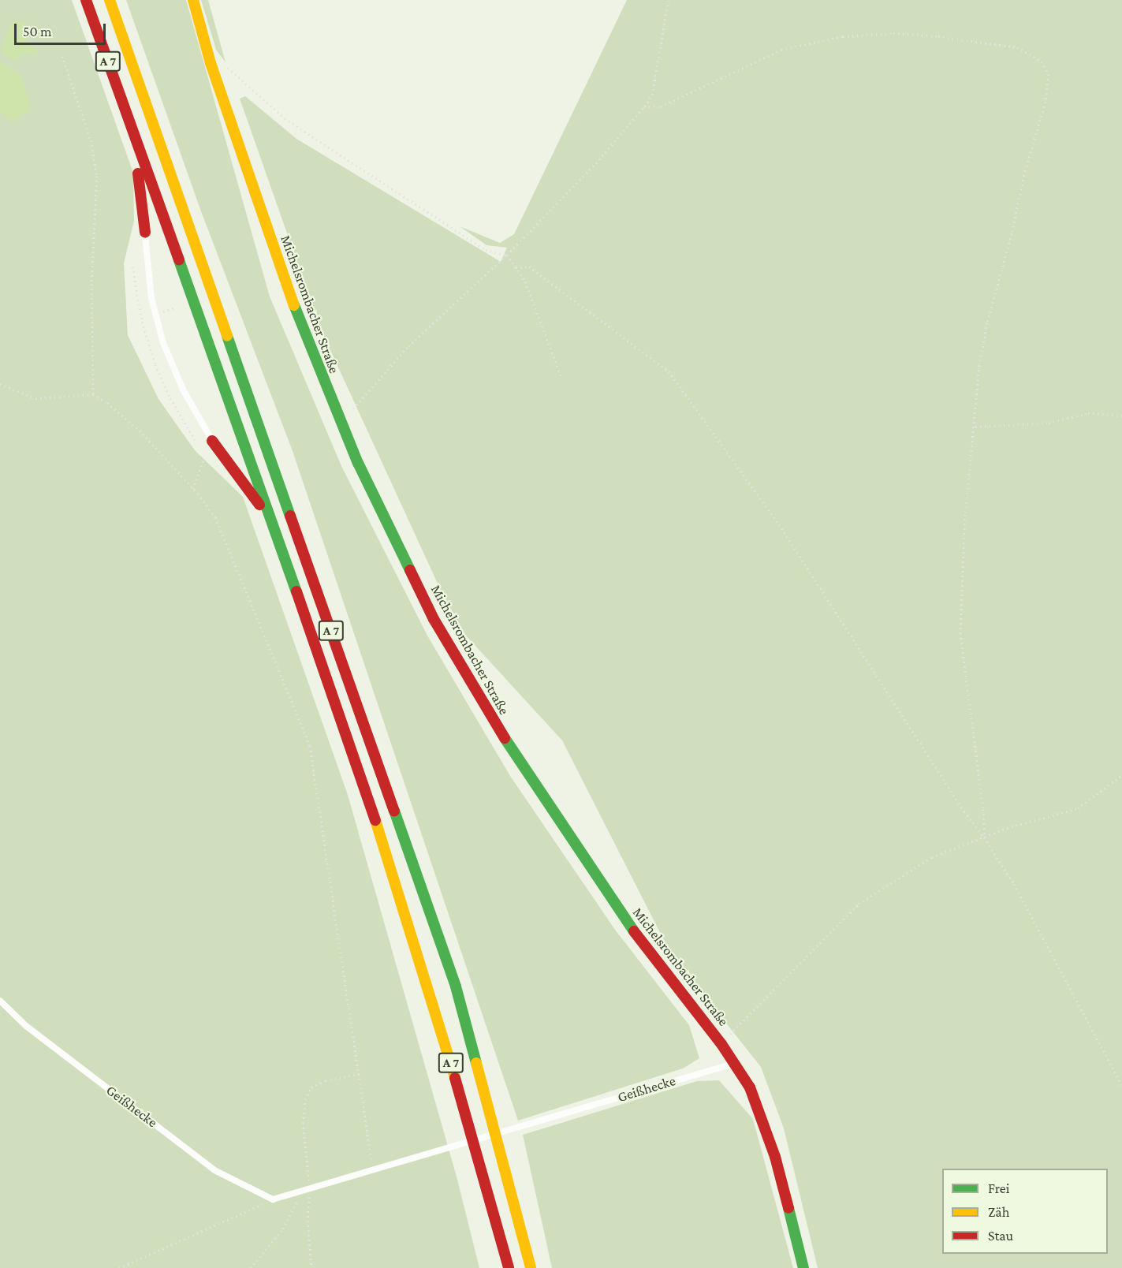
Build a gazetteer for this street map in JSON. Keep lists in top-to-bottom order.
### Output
{
  "streets": {
    "main road": ["A 7", "Michelsrombacher Straße"],
    "lane": ["Geißhecke"]
  },
  "crossings": [
    ["Michelsrombacher Straße", "Geißhecke"]
  ],
  "legend": ["Frei", "Zäh", "Stau"],
  "scale_bar": "50 m"
}
